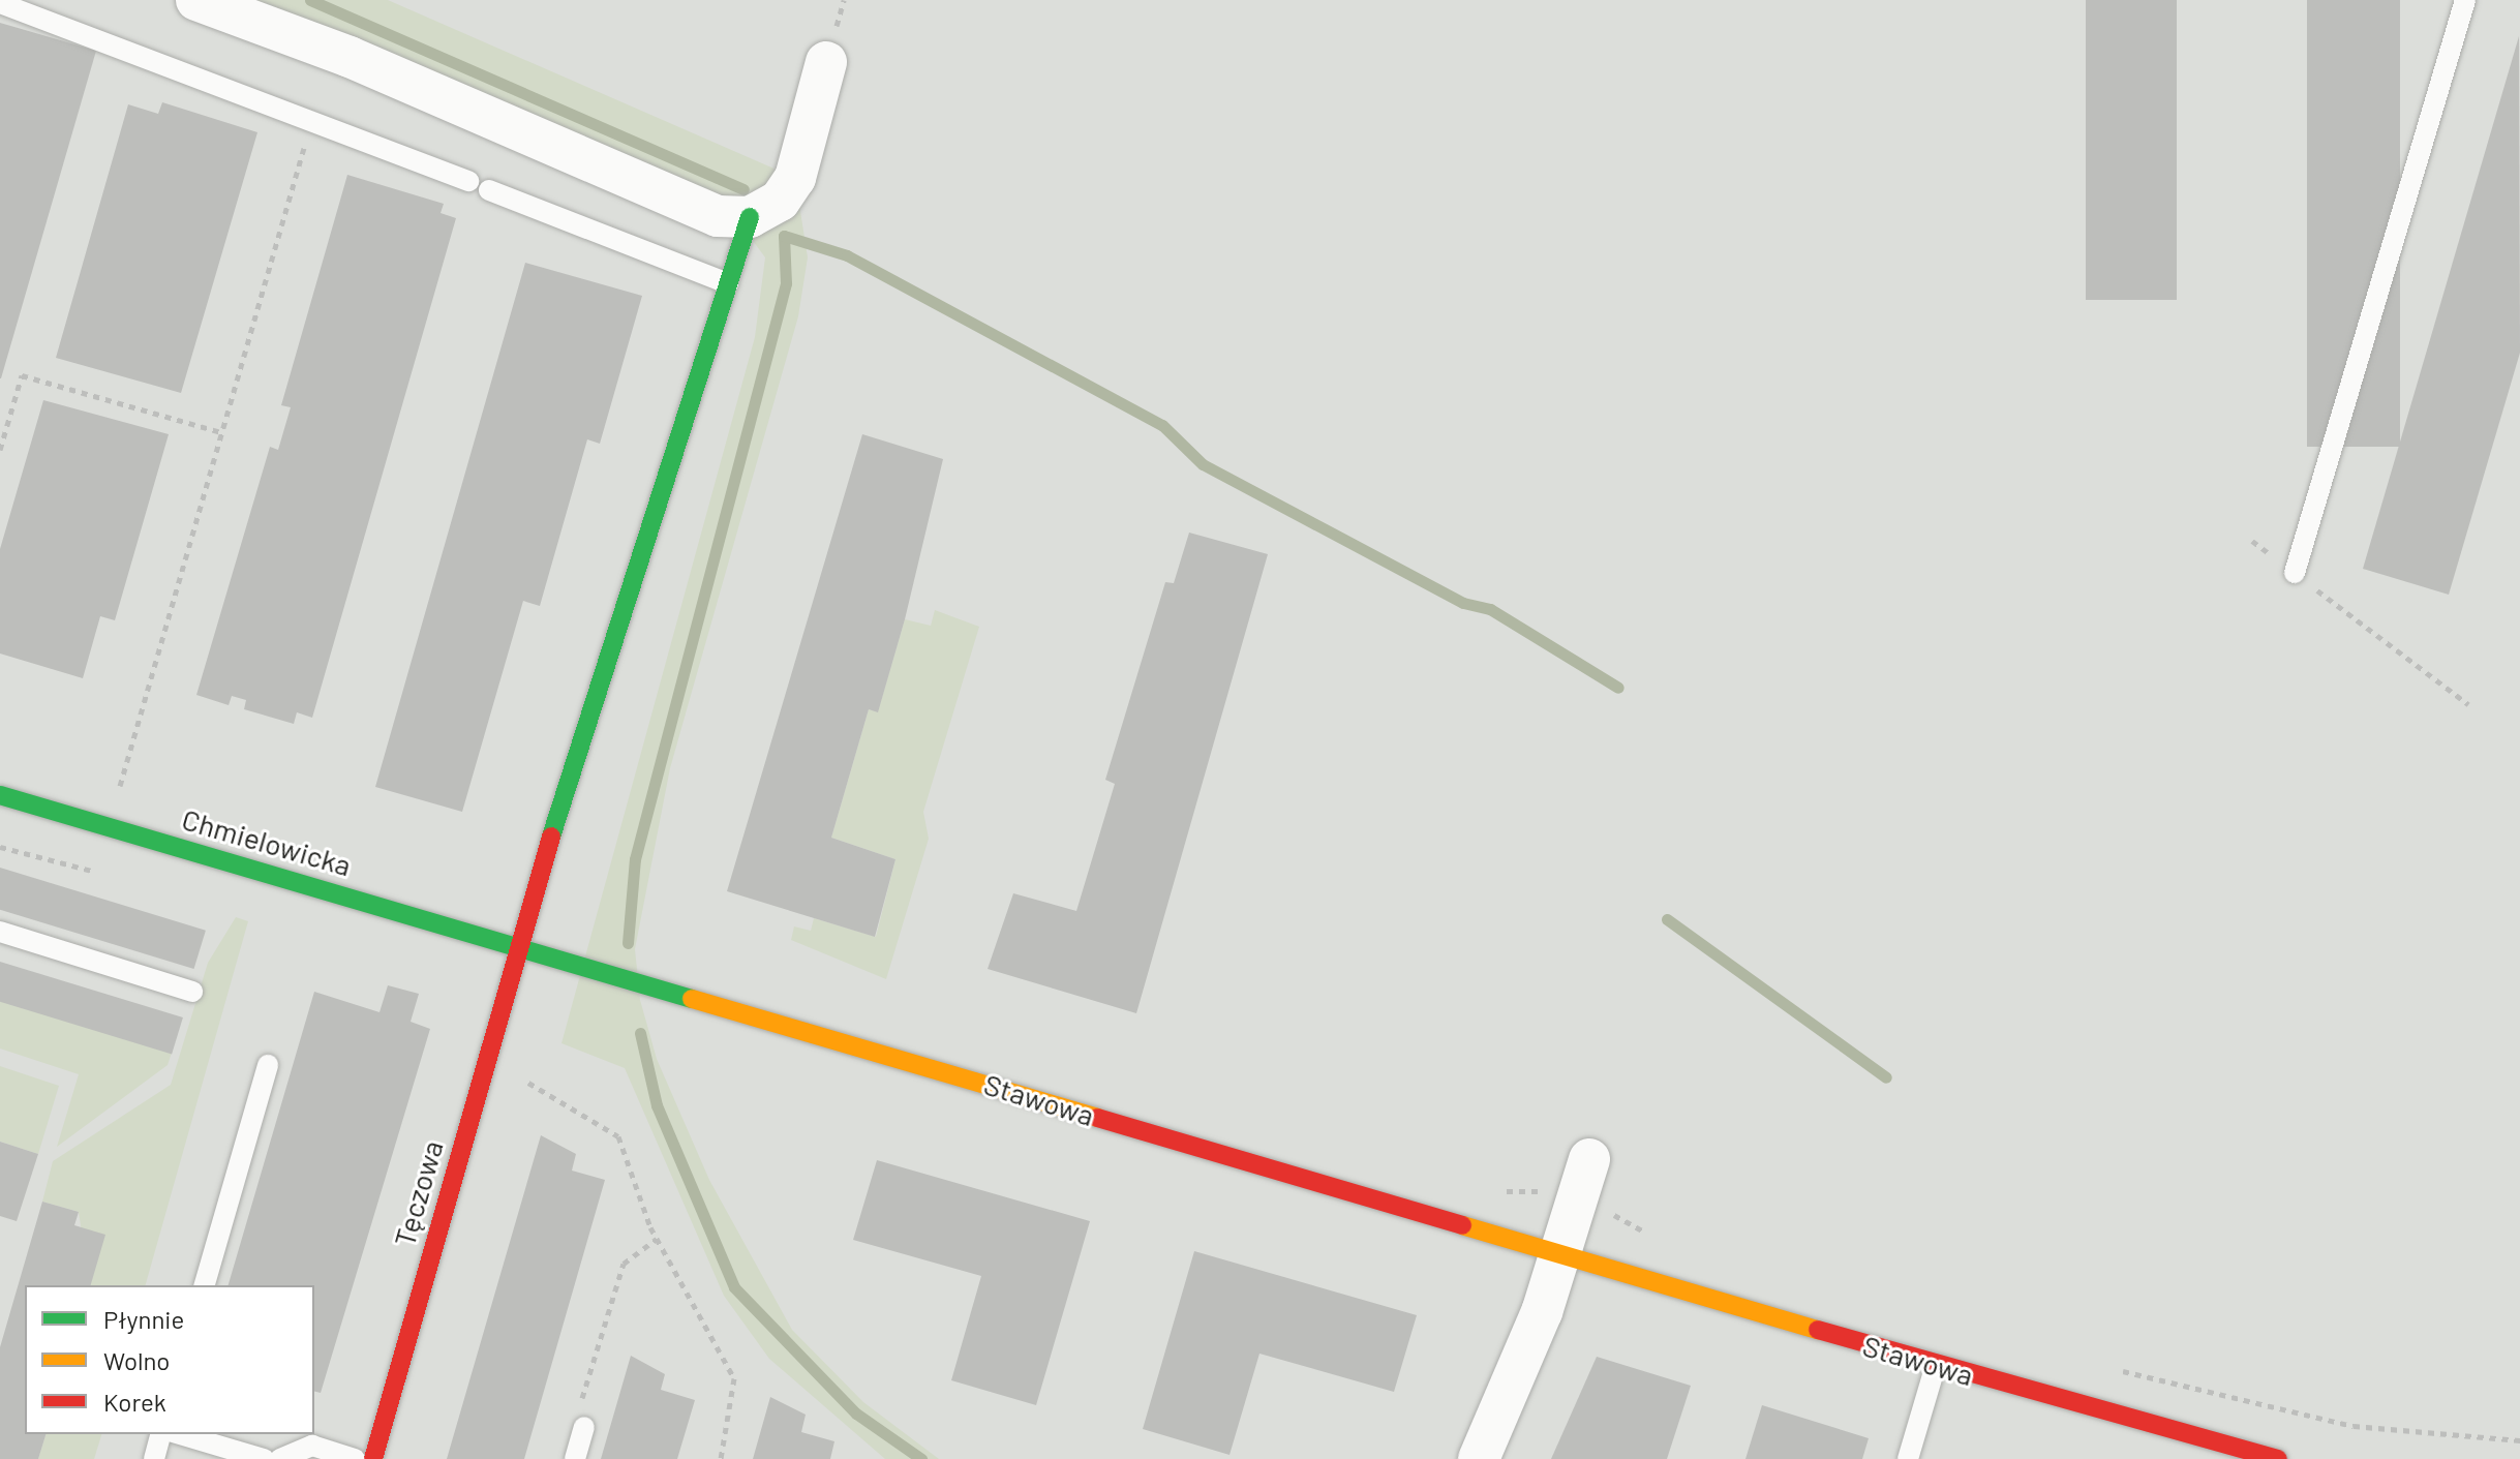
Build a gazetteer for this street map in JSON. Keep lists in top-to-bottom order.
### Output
{
  "streets": {
    "street": ["Chmielowicka", "Stawowa", "Tęczowa"]
  },
  "crossings": [
    ["Chmielowicka", "Stawowa"],
    ["Chmielowicka", "Tęczowa"],
    ["Stawowa", "Tęczowa"]
  ],
  "legend": ["Płynnie", "Wolno", "Korek"]
}
